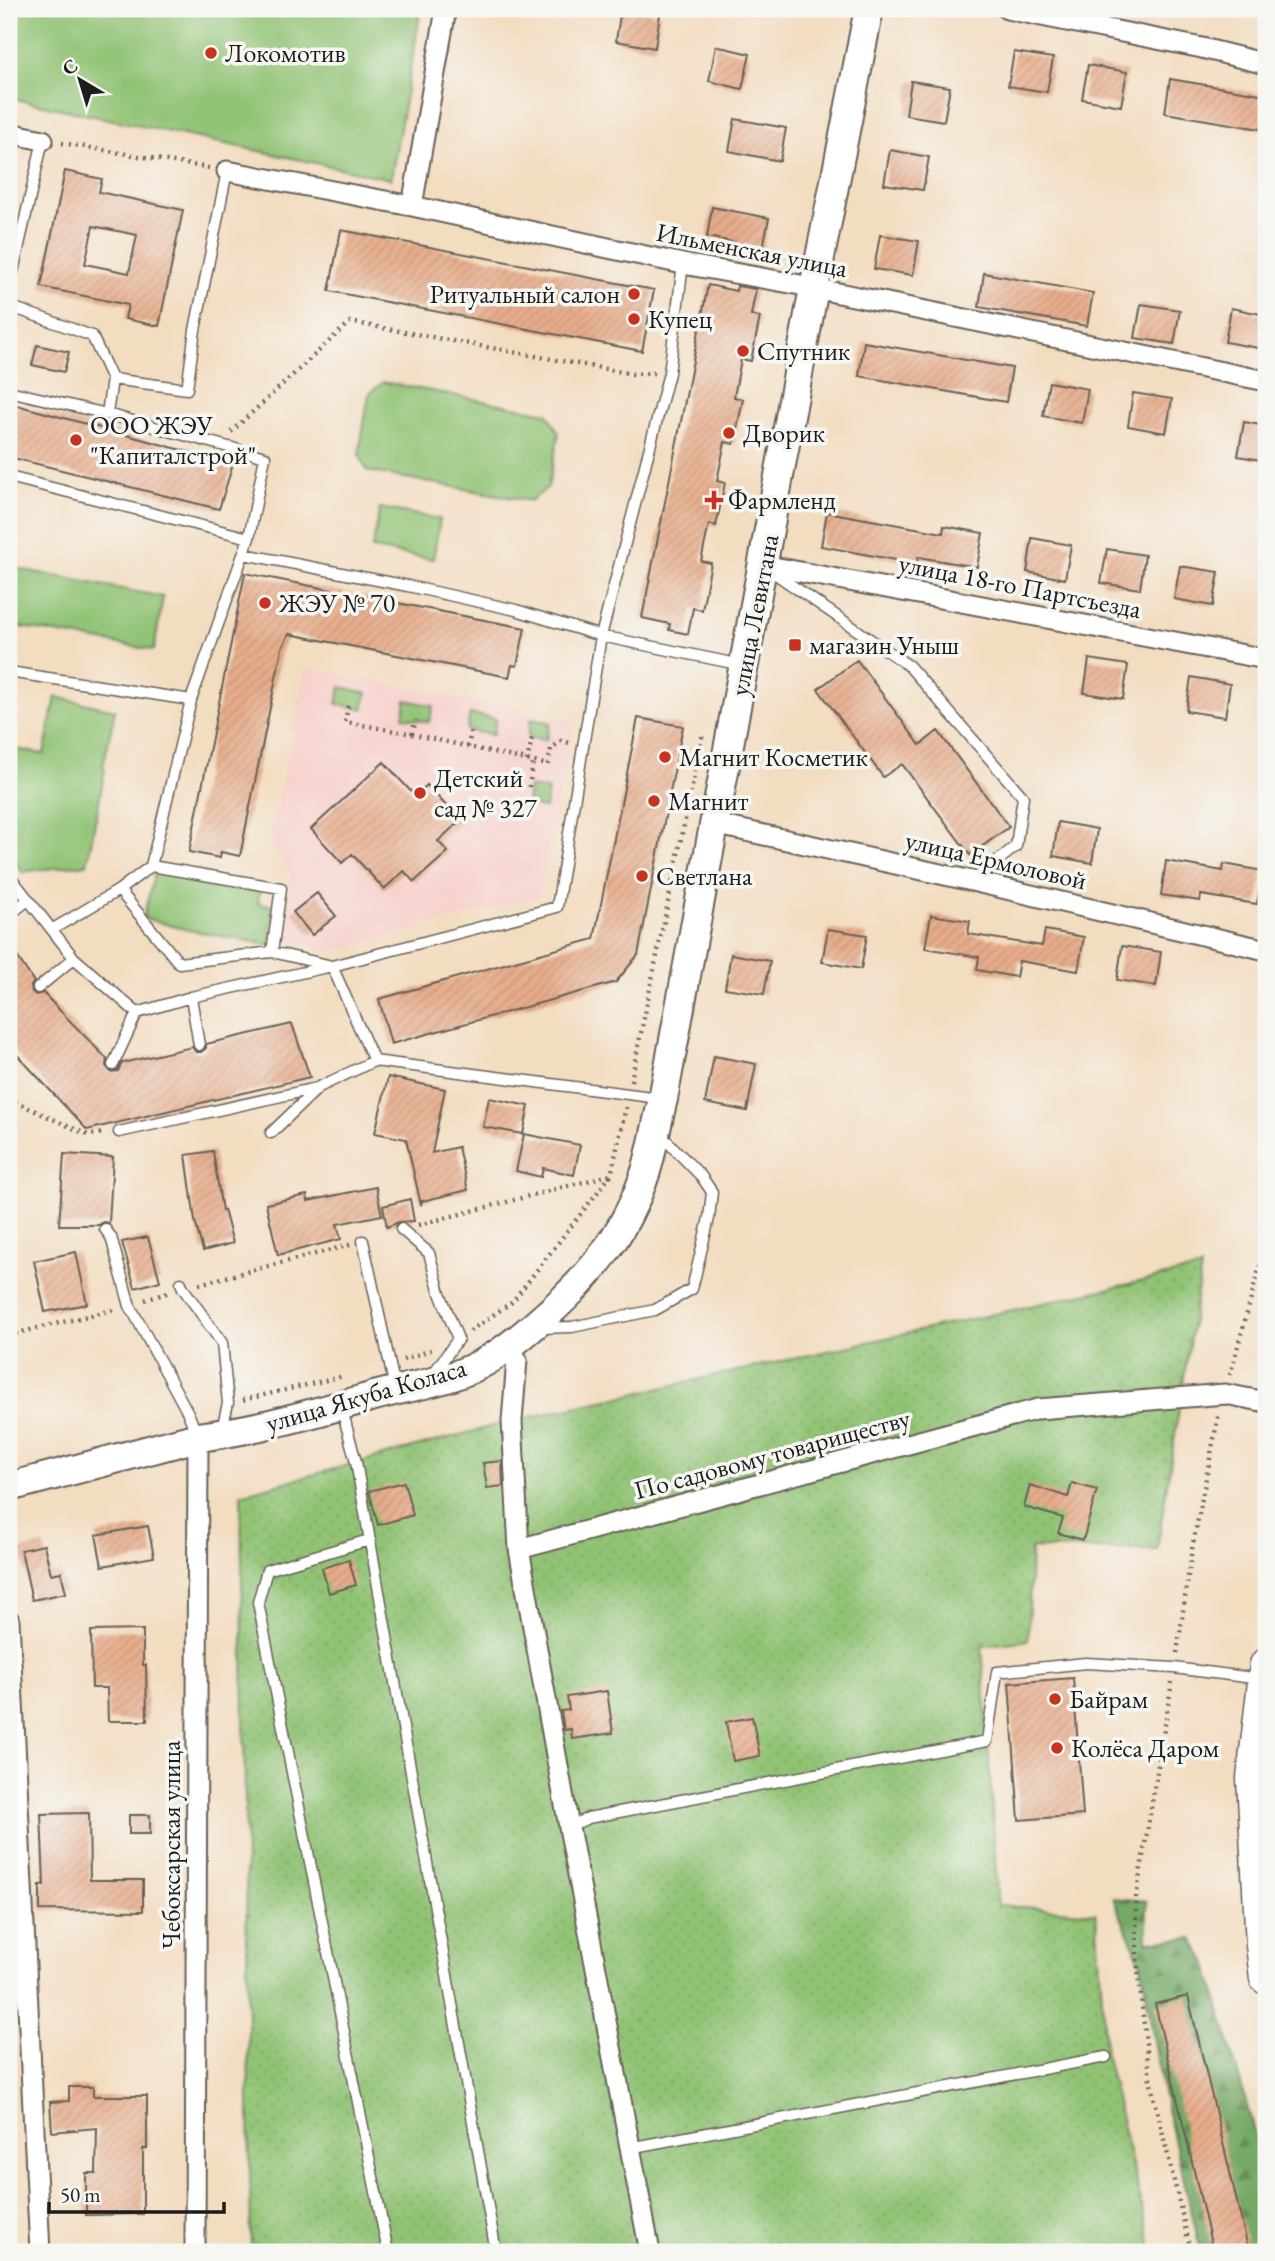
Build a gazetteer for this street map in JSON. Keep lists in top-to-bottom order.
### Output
{
  "streets": {
    "street": [
      "Ильменская улица",
      "улица 18-го Партсъезда",
      "улица Левитана",
      "улица Ермоловой",
      "улица Якуба Коласа",
      "По садовому товариществу",
      "Чебоксарская улица"
    ]
  },
  "crossings": [
    ["Ильменская улица", "улица Левитана"],
    ["улица 18-го Партсъезда", "улица Левитана"],
    ["улица Левитана", "улица Ермоловой"],
    ["улица Левитана", "улица Якуба Коласа"],
    ["улица Якуба Коласа", "Чебоксарская улица"]
  ],
  "places": {
    "other": [
      "Локомотив",
      "Ритуальный салон",
      "Купец",
      "Спутник",
      "Дворик",
      "ООО ЖЭУ \"Капиталстрой\"",
      "ЖЭУ № 70",
      "Магнит Косметик",
      "Детский сад № 327",
      "Магнит",
      "Светлана",
      "Байрам",
      "Колёса Даром"
    ],
    "health": ["Фармленд"],
    "transit": ["магазин Уныш"]
  },
  "scale_bar": "50 m",
  "north": "top left"
}
